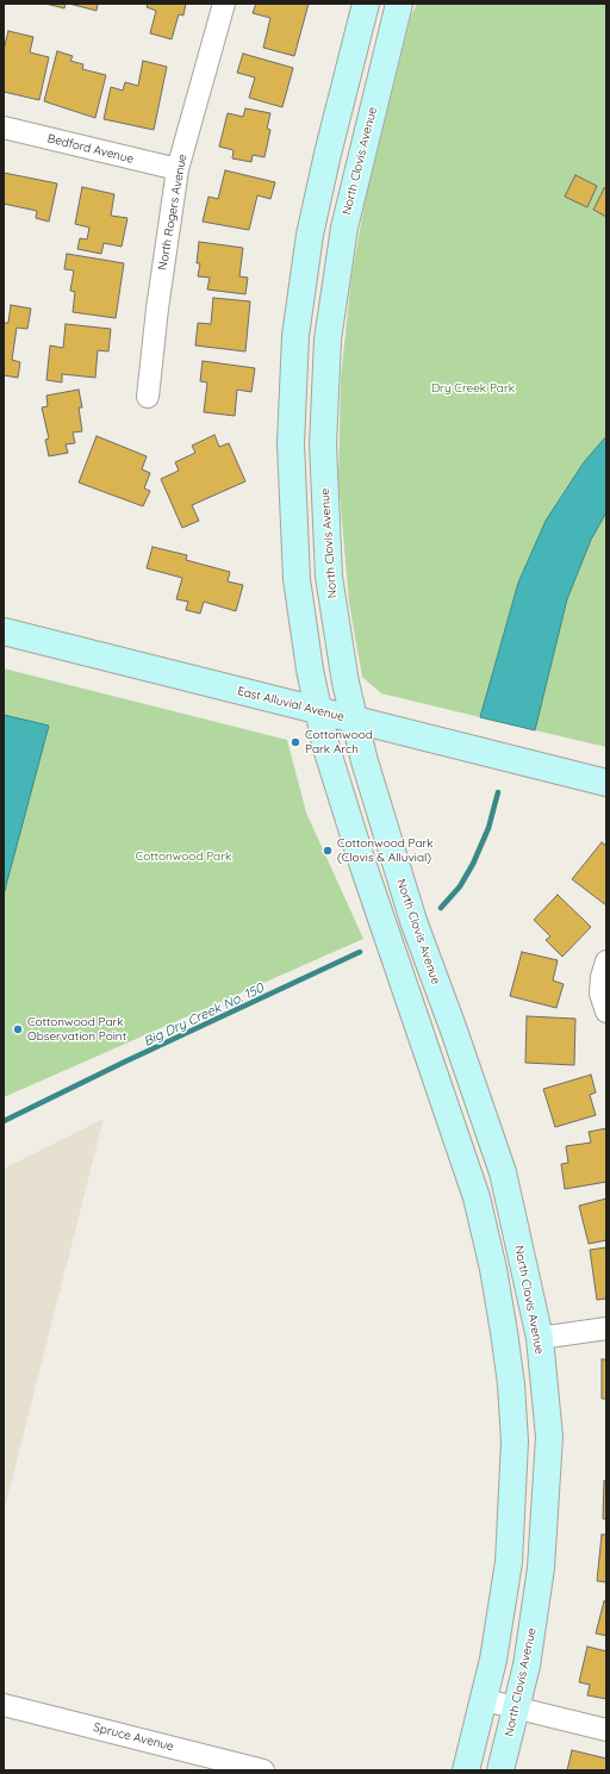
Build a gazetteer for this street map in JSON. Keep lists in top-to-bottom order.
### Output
{
  "streets": {
    "main road": ["North Clovis Avenue", "East Alluvial Avenue"],
    "street": ["Bedford Avenue", "North Rogers Avenue", "Spruce Avenue"]
  },
  "crossings": [
    ["Bedford Avenue", "North Rogers Avenue"],
    ["North Clovis Avenue", "East Alluvial Avenue"]
  ],
  "water": ["Big Dry Creek No. 150"],
  "parks": ["Dry Creek Park", "Cottonwood Park"],
  "places": ["Cottonwood Park Arch", "Cottonwood Park (Clovis & Alluvial)", "Cottonwood Park Observation Point"]
}
